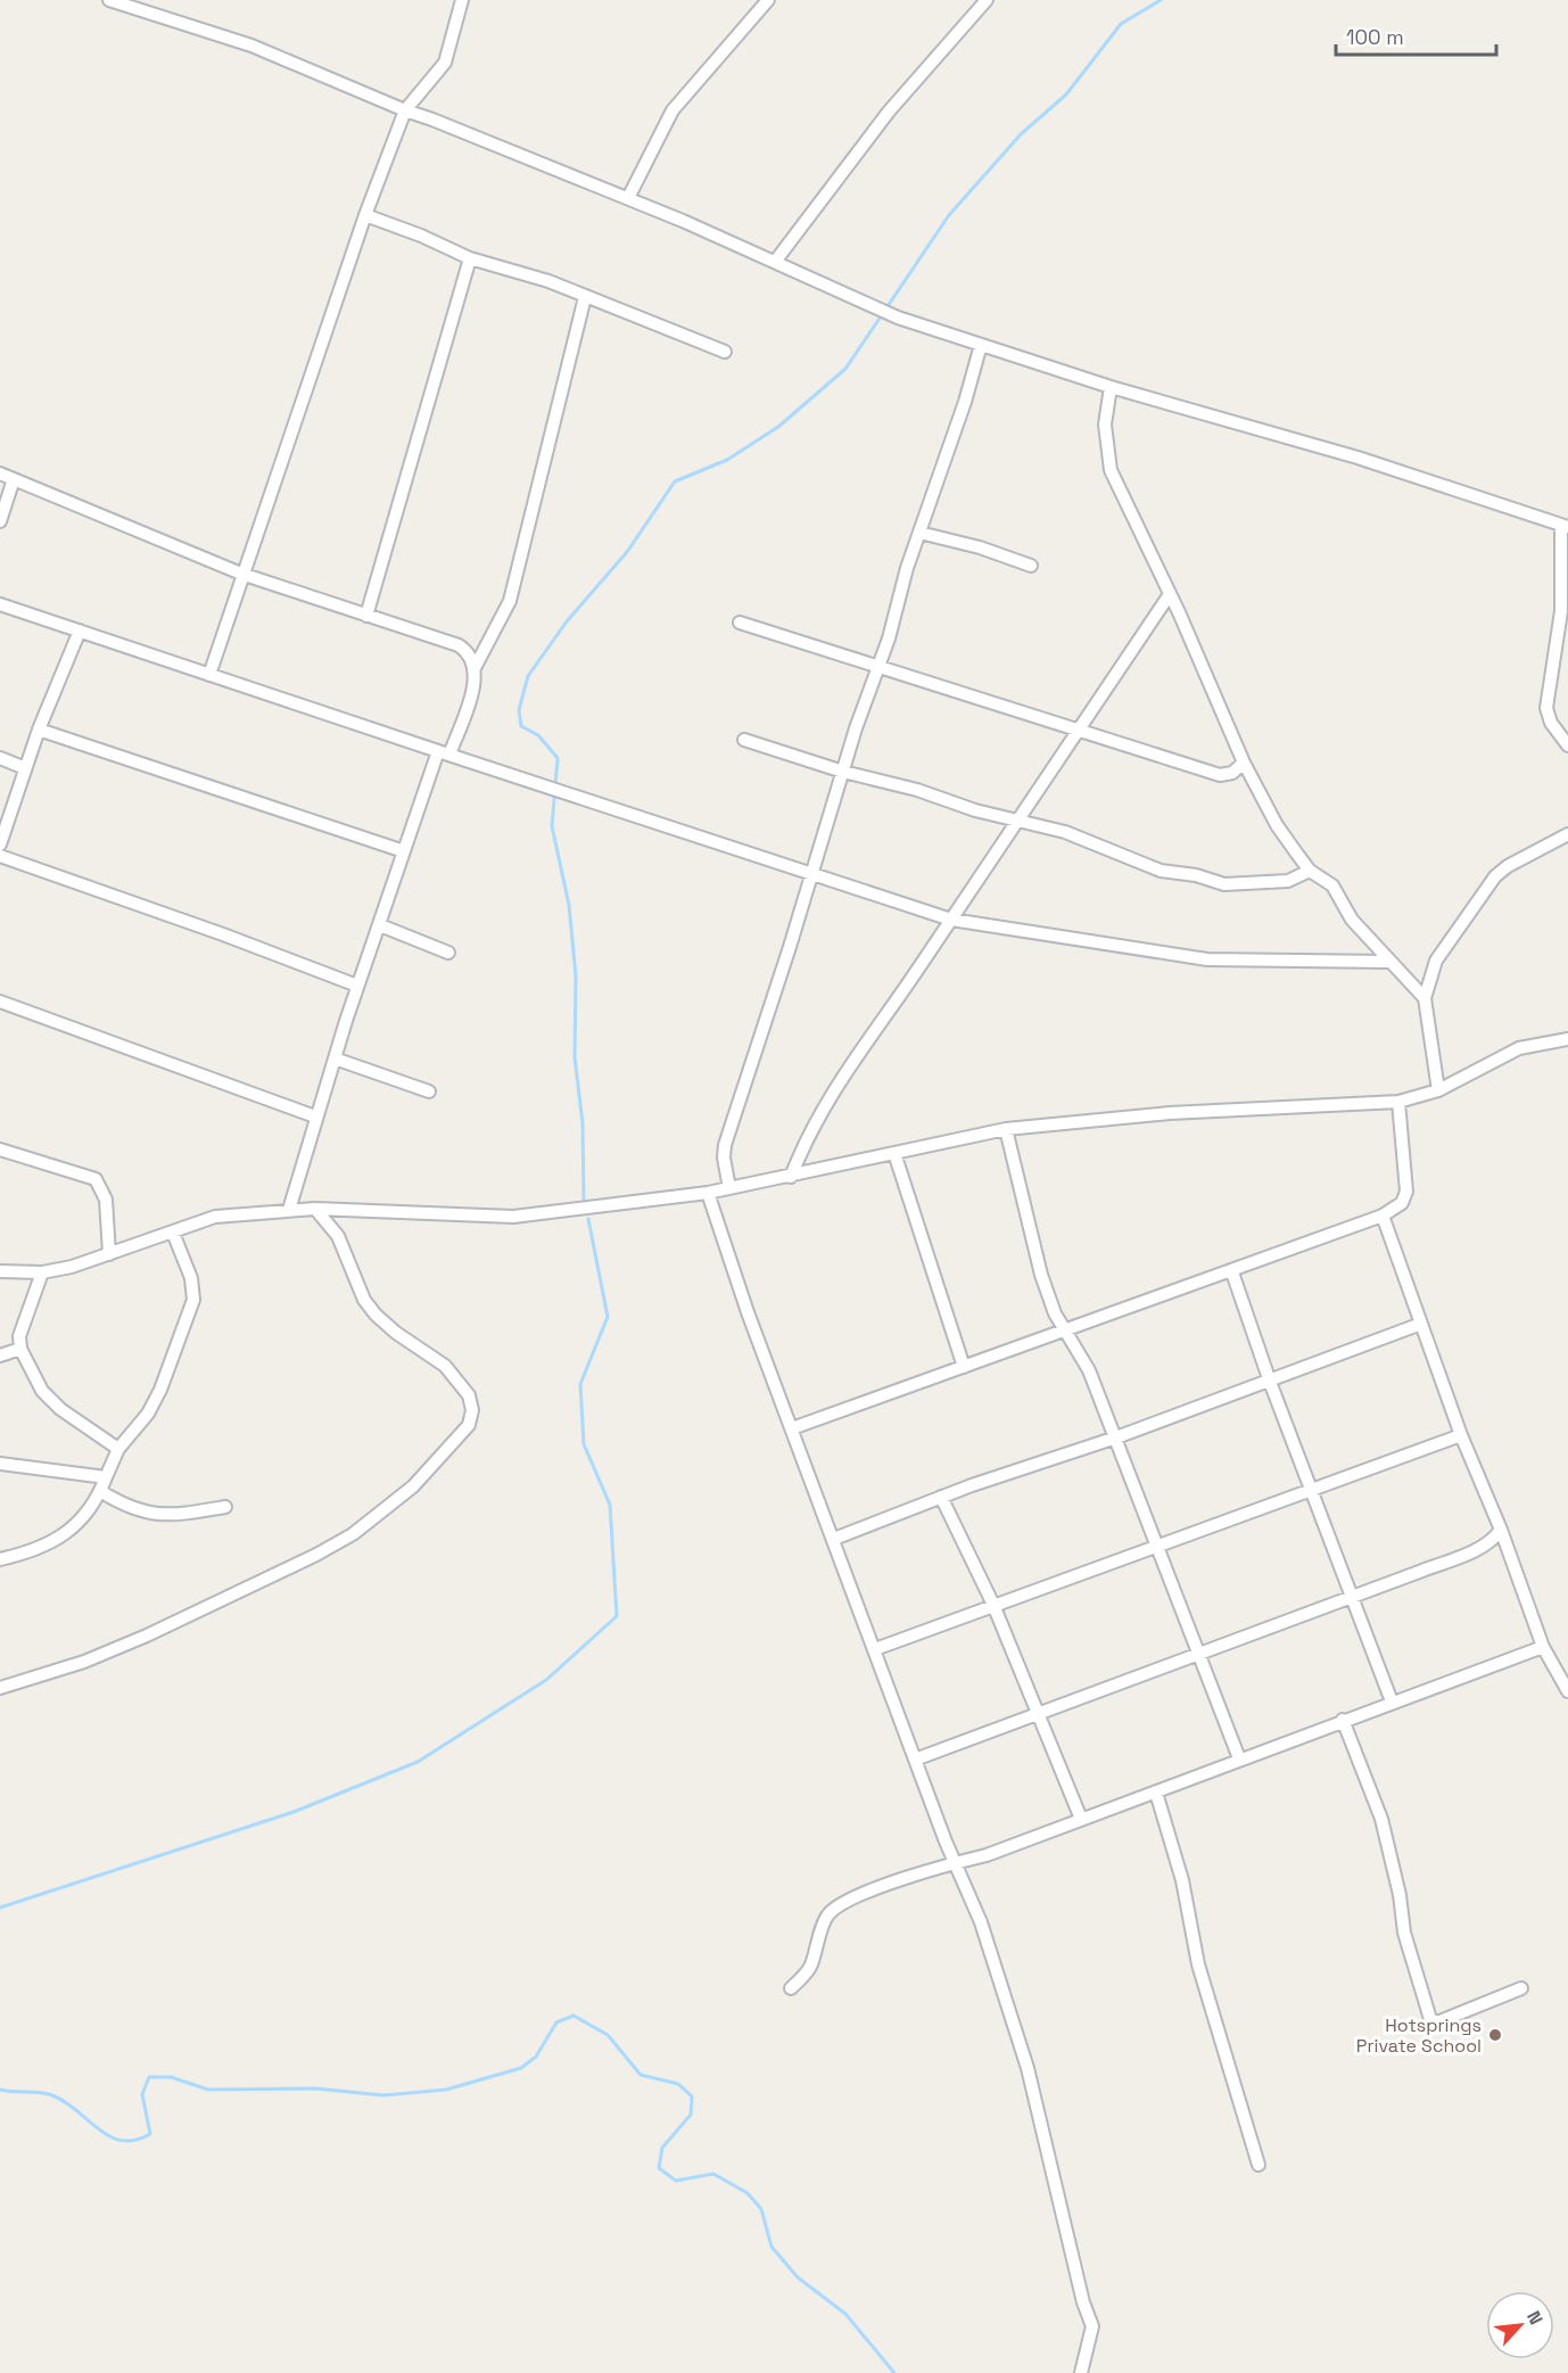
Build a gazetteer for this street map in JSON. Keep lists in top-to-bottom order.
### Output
{
  "places": ["Hotsprings Private School"],
  "scale_bar": "100 m",
  "north": "top right"
}
